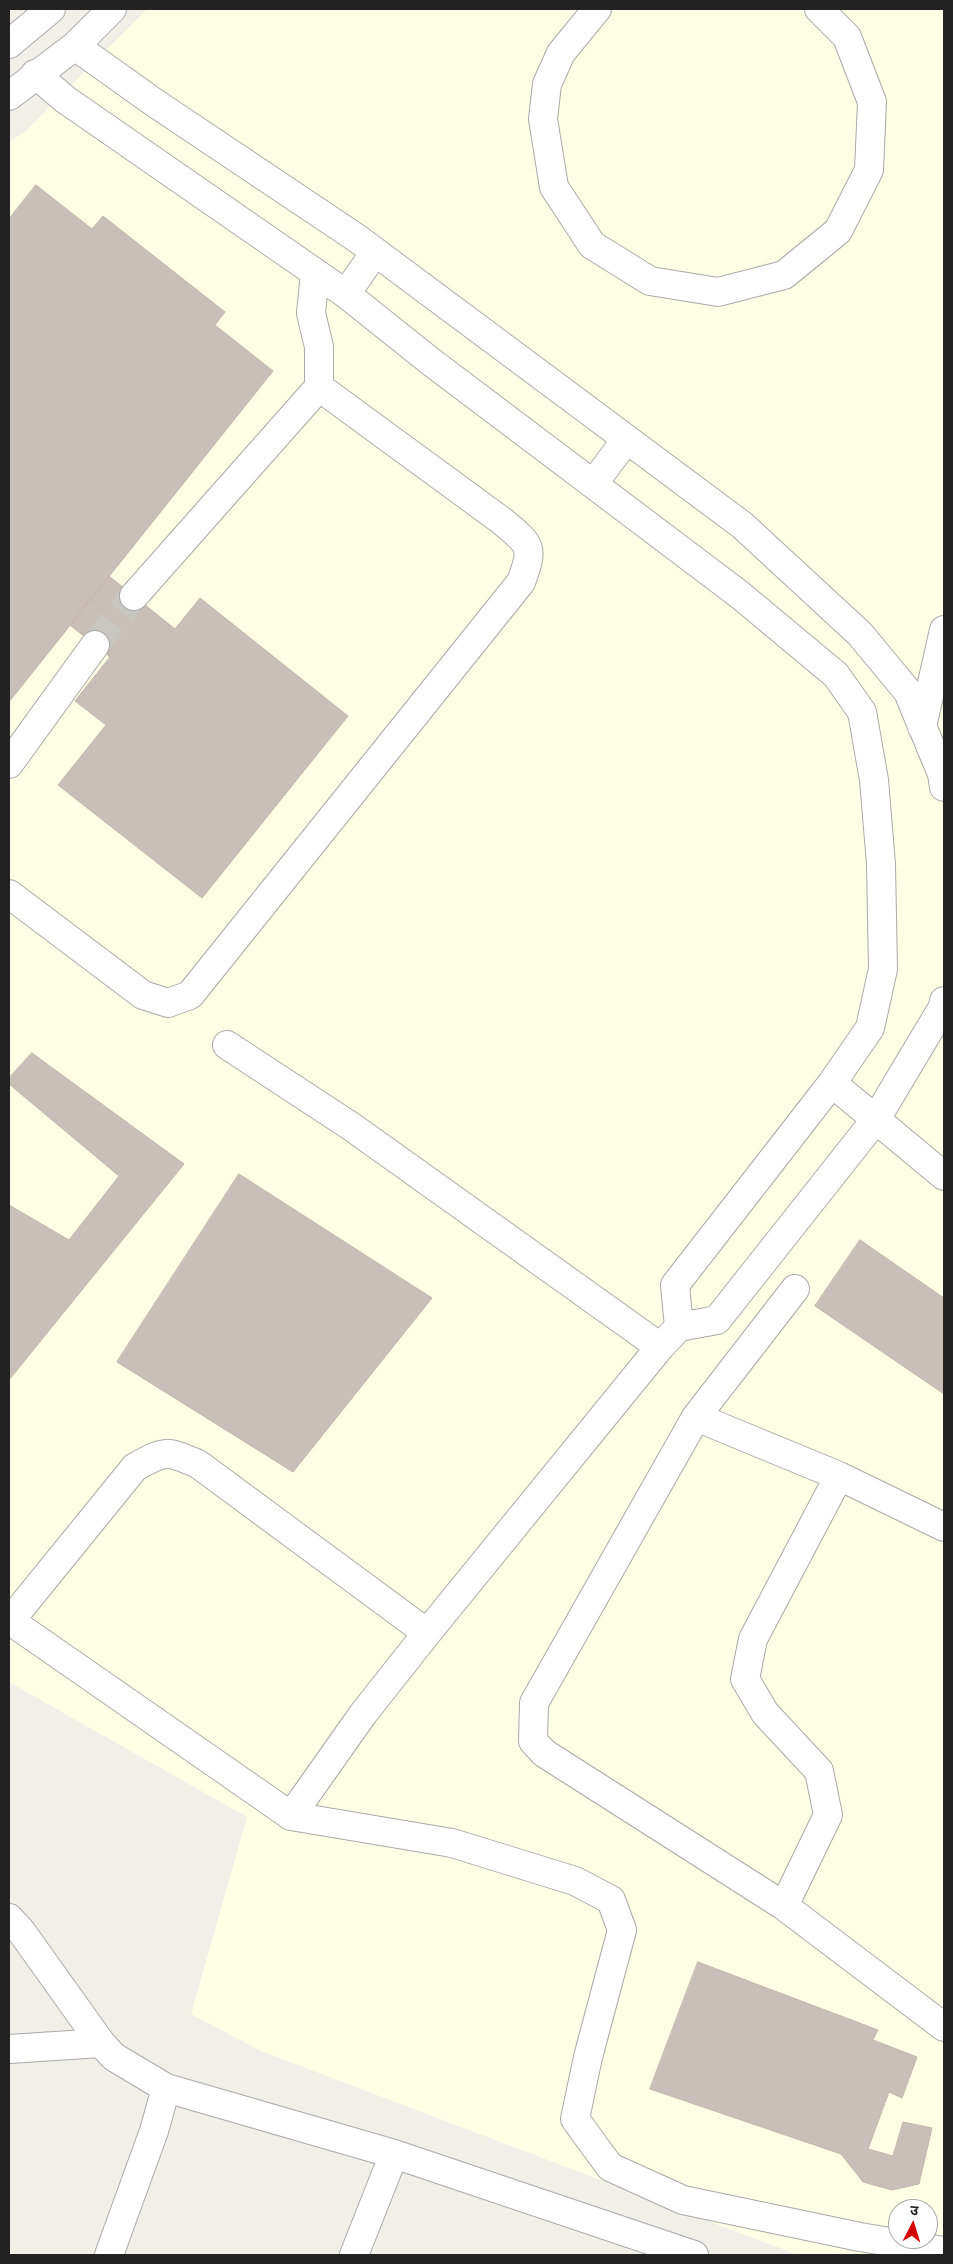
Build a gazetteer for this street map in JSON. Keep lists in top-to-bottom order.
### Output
{
  "north": "top"
}
